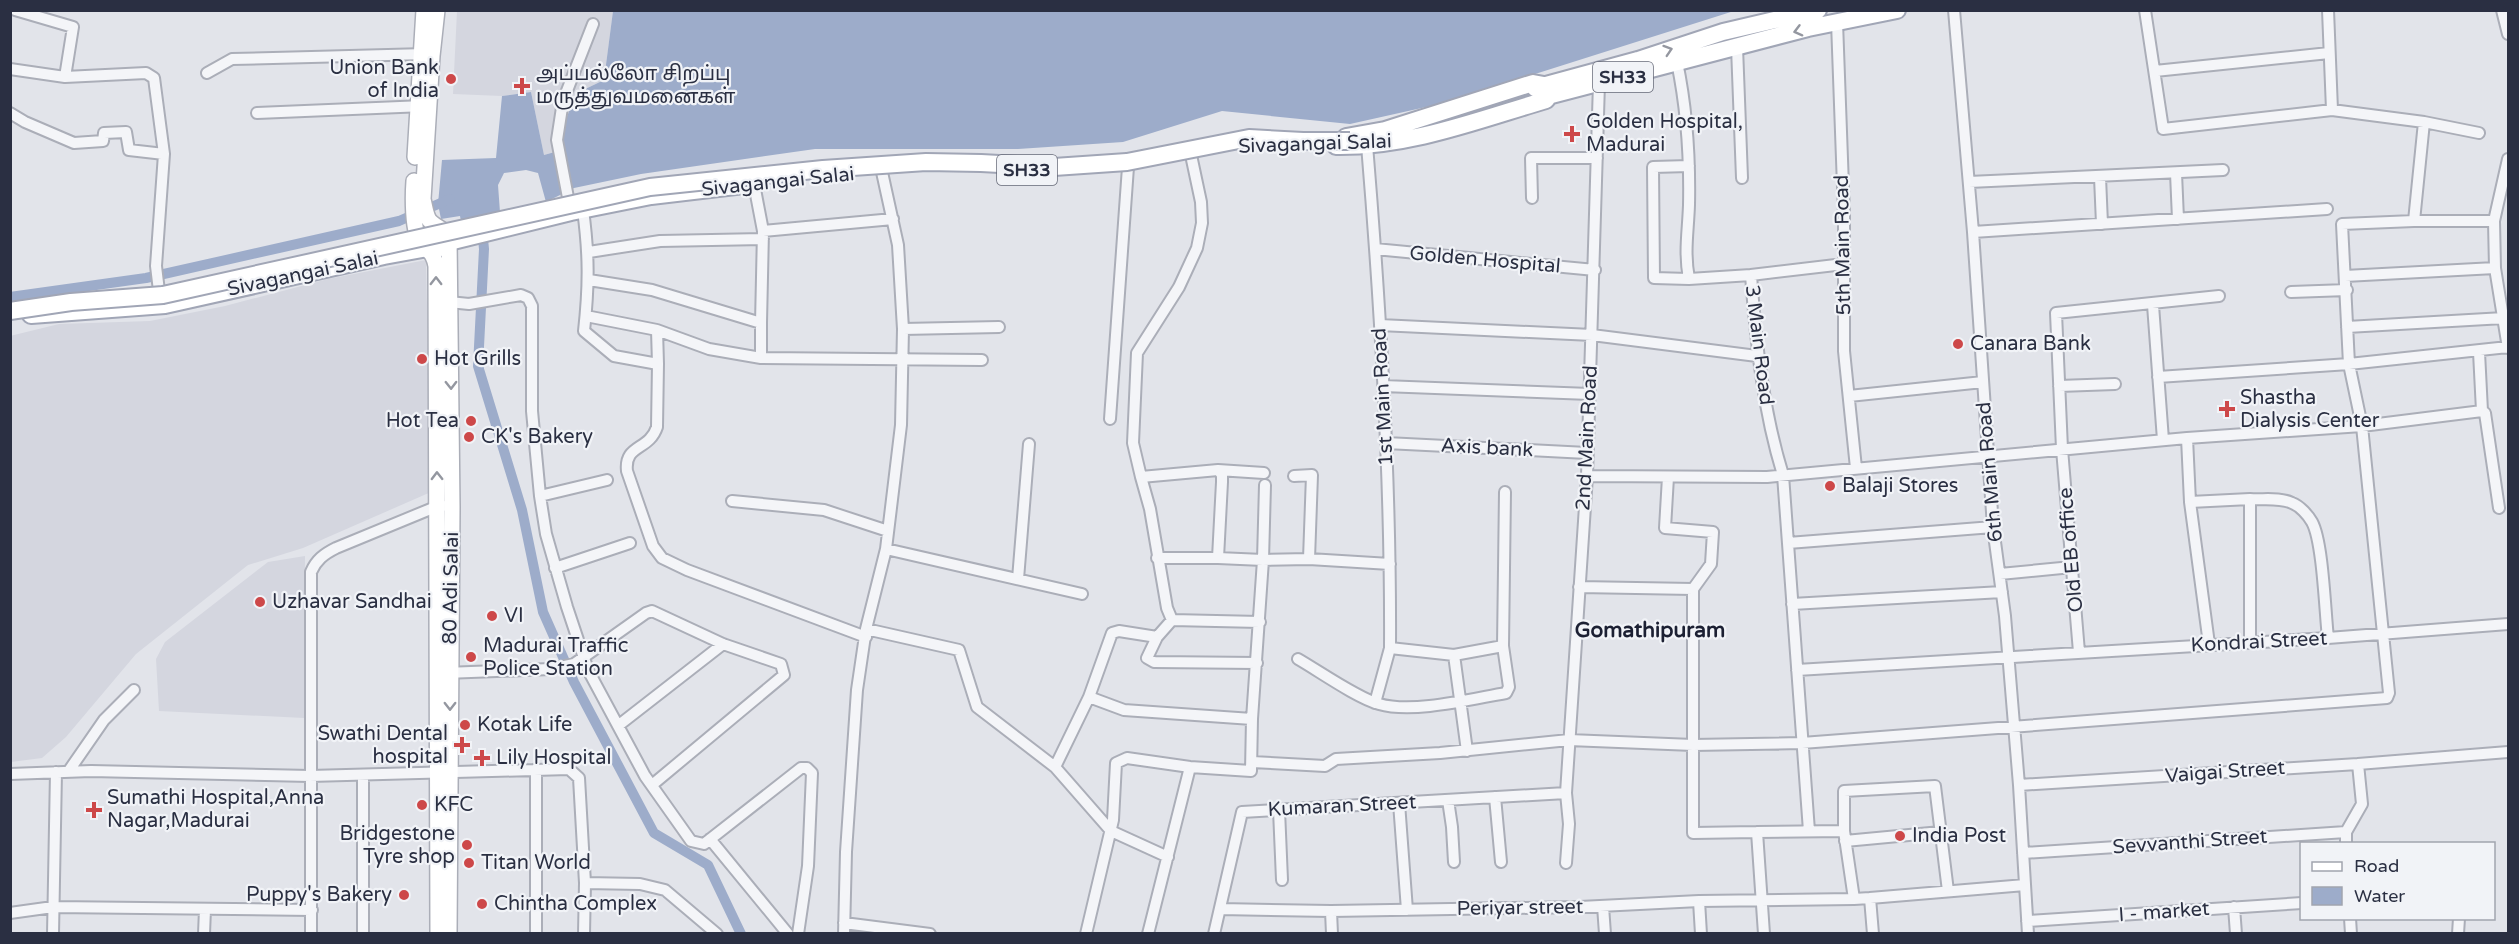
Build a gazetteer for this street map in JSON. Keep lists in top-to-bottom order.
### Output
{
  "streets": {
    "main road": ["SH33", "Sivagangai Salai", "80 Adi Salai"],
    "street": [
      "5th Main Road",
      "Golden Hospital",
      "3 Main Road",
      "1st Main Road",
      "2nd Main Road",
      "Axis bank",
      "6th Main Road",
      "Old EB office",
      "Kondrai Street",
      "Vaigai Street",
      "Kumaran Street",
      "Sevvanthi Street",
      "Periyar street",
      "I - market"
    ]
  },
  "crossings": [
    ["Sivagangai Salai", "5th Main Road"],
    ["Sivagangai Salai", "1st Main Road"],
    ["Sivagangai Salai", "2nd Main Road"],
    ["Sivagangai Salai", "80 Adi Salai"],
    ["Golden Hospital", "1st Main Road"],
    ["Golden Hospital", "2nd Main Road"],
    ["3 Main Road", "Kondrai Street"],
    ["1st Main Road", "Axis bank"],
    ["2nd Main Road", "Axis bank"],
    ["2nd Main Road", "Kumaran Street"],
    ["6th Main Road", "Kondrai Street"],
    ["6th Main Road", "Vaigai Street"],
    ["6th Main Road", "Sevvanthi Street"],
    ["6th Main Road", "Periyar street"],
    ["6th Main Road", "I - market"],
    ["Old EB office", "Kondrai Street"]
  ],
  "districts": ["Gomathipuram"],
  "places": {
    "other": [
      "Union Bank of India",
      "Canara Bank",
      "Hot Grills",
      "Hot Tea",
      "CK's Bakery",
      "Balaji Stores",
      "Uzhavar Sandhai",
      "VI",
      "Madurai Traffic Police Station",
      "Kotak Life",
      "KFC",
      "India Post",
      "Bridgestone Tyre shop",
      "Titan World",
      "Puppy's Bakery",
      "Chintha Complex"
    ],
    "health": [
      "அப்பல்லோ சிறப்பு மருத்துவமனைகள்",
      "Golden Hospital, Madurai",
      "Shastha Dialysis Center",
      "Swathi Dental hospital",
      "Lily Hospital",
      "Sumathi Hospital,Anna Nagar,Madurai"
    ]
  },
  "legend": ["Road", "Water"]
}
